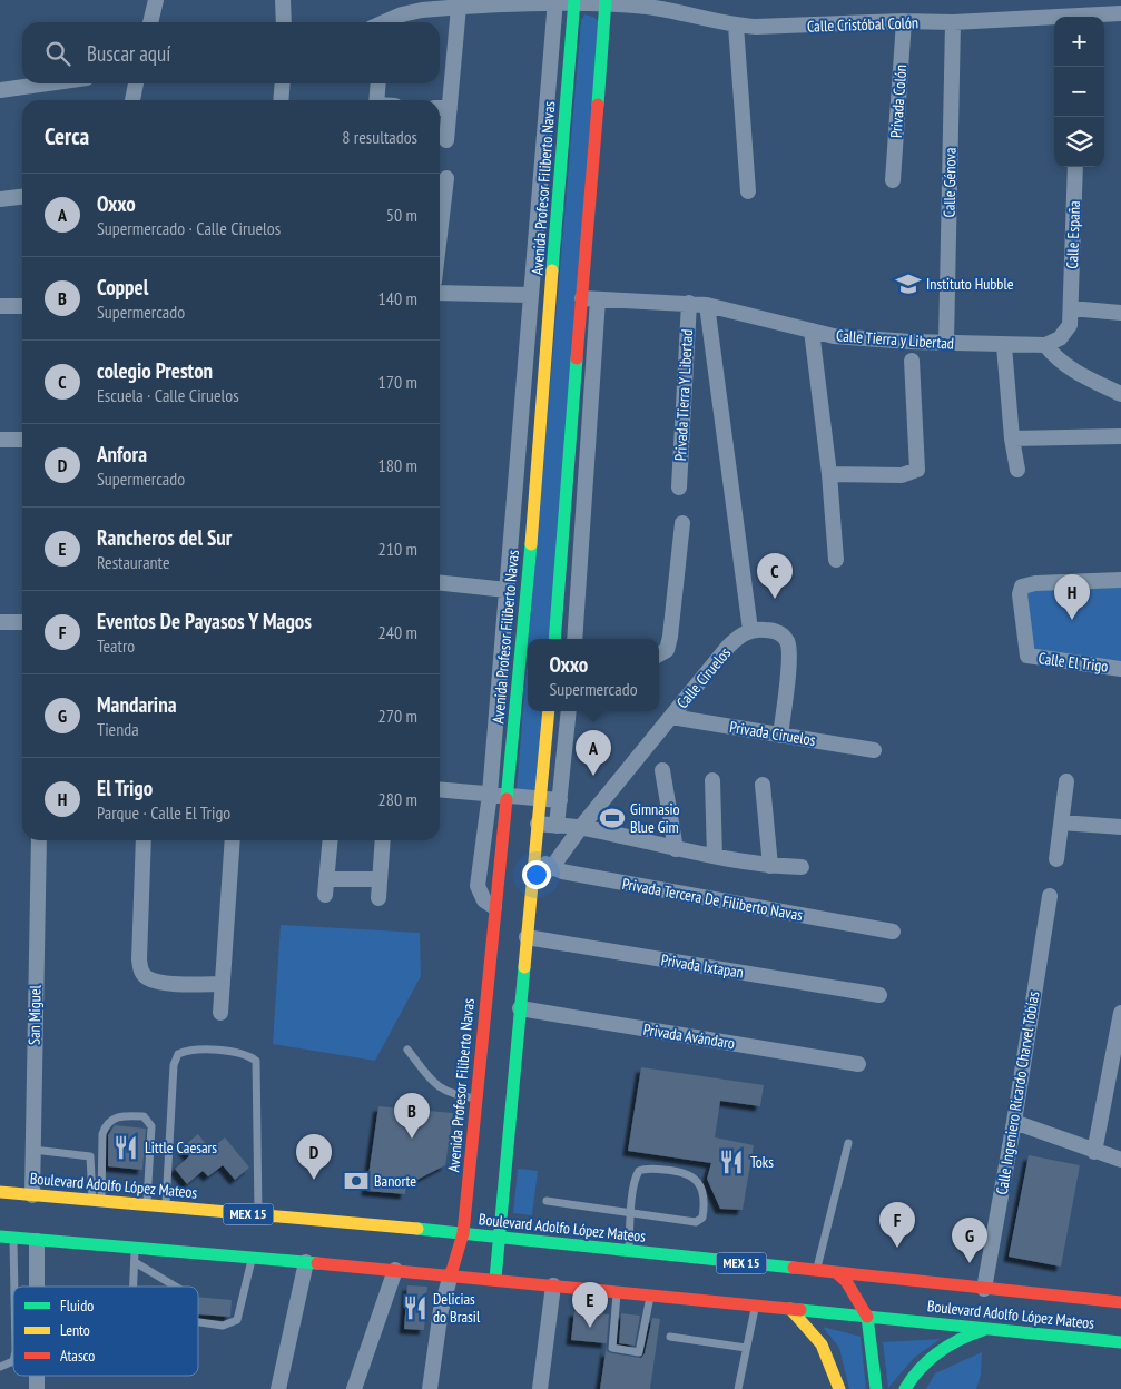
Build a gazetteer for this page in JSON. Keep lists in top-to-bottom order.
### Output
{
  "streets": {
    "main road": ["Avenida Profesor Filiberto Navas", "Boulevard Adolfo López Mateos", "MEX 15"],
    "street": [
      "Calle Cristóbal Colón",
      "Privada Colón",
      "Calle Génova",
      "Calle España",
      "Calle Tierra y Libertad",
      "Privada Tierra Y Libertad",
      "Calle El Trigo",
      "Calle Ciruelos",
      "Privada Ciruelos",
      "Privada Tercera De Filiberto Navas",
      "Privada Ixtapan",
      "San Miguel",
      "Privada Avándaro",
      "Calle Ingeniero Ricardo Charvel Tobías"
    ]
  },
  "crossings": [
    ["Calle Cristóbal Colón", "Privada Colón"],
    ["Calle Cristóbal Colón", "Calle Génova"],
    ["Calle Cristóbal Colón", "Avenida Profesor Filiberto Navas"],
    ["Calle Génova", "Calle Tierra y Libertad"],
    ["Avenida Profesor Filiberto Navas", "Boulevard Adolfo López Mateos"],
    ["Calle Tierra y Libertad", "Privada Tierra Y Libertad"],
    ["Calle Ciruelos", "Privada Ciruelos"],
    ["Calle Ciruelos", "Privada Tercera De Filiberto Navas"],
    ["San Miguel", "Boulevard Adolfo López Mateos"],
    ["Calle Ingeniero Ricardo Charvel Tobías", "Boulevard Adolfo López Mateos"]
  ],
  "places": {
    "school or university": ["Instituto Hubble"],
    "sports": ["Gimnasio Blue Gim"],
    "restaurant": ["Little Caesars", "Toks", "Delicias do Brasil"],
    "bank": ["Banorte"]
  },
  "legend": ["Fluido", "Lento", "Atasco"],
  "page": {
    "map_buttons": ["+", "−"],
    "search": "Buscar aquí",
    "heading": ["Cerca", "8 resultados"],
    "list": [
      {
        "mark": "A",
        "name": "Oxxo",
        "note": "Supermercado · Calle Ciruelos",
        "value": "50 m"
      },
      {
        "mark": "B",
        "name": "Coppel",
        "note": "Supermercado",
        "value": "140 m"
      },
      {
        "mark": "C",
        "name": "colegio Preston",
        "note": "Escuela · Calle Ciruelos",
        "value": "170 m"
      },
      {
        "mark": "D",
        "name": "Anfora",
        "note": "Supermercado",
        "value": "180 m"
      },
      {
        "mark": "E",
        "name": "Rancheros del Sur",
        "note": "Restaurante",
        "value": "210 m"
      },
      {
        "mark": "F",
        "name": "Eventos De Payasos Y Magos",
        "note": "Teatro",
        "value": "240 m"
      },
      {
        "mark": "G",
        "name": "Mandarina",
        "note": "Tienda",
        "value": "270 m"
      },
      {
        "mark": "H",
        "name": "El Trigo",
        "note": "Parque · Calle El Trigo",
        "value": "280 m"
      }
    ],
    "pins": [
      "C",
      "H",
      "A",
      "B",
      "D",
      "F",
      "G",
      "E"
    ],
    "popup": ["Oxxo", "Supermercado"]
  }
}
